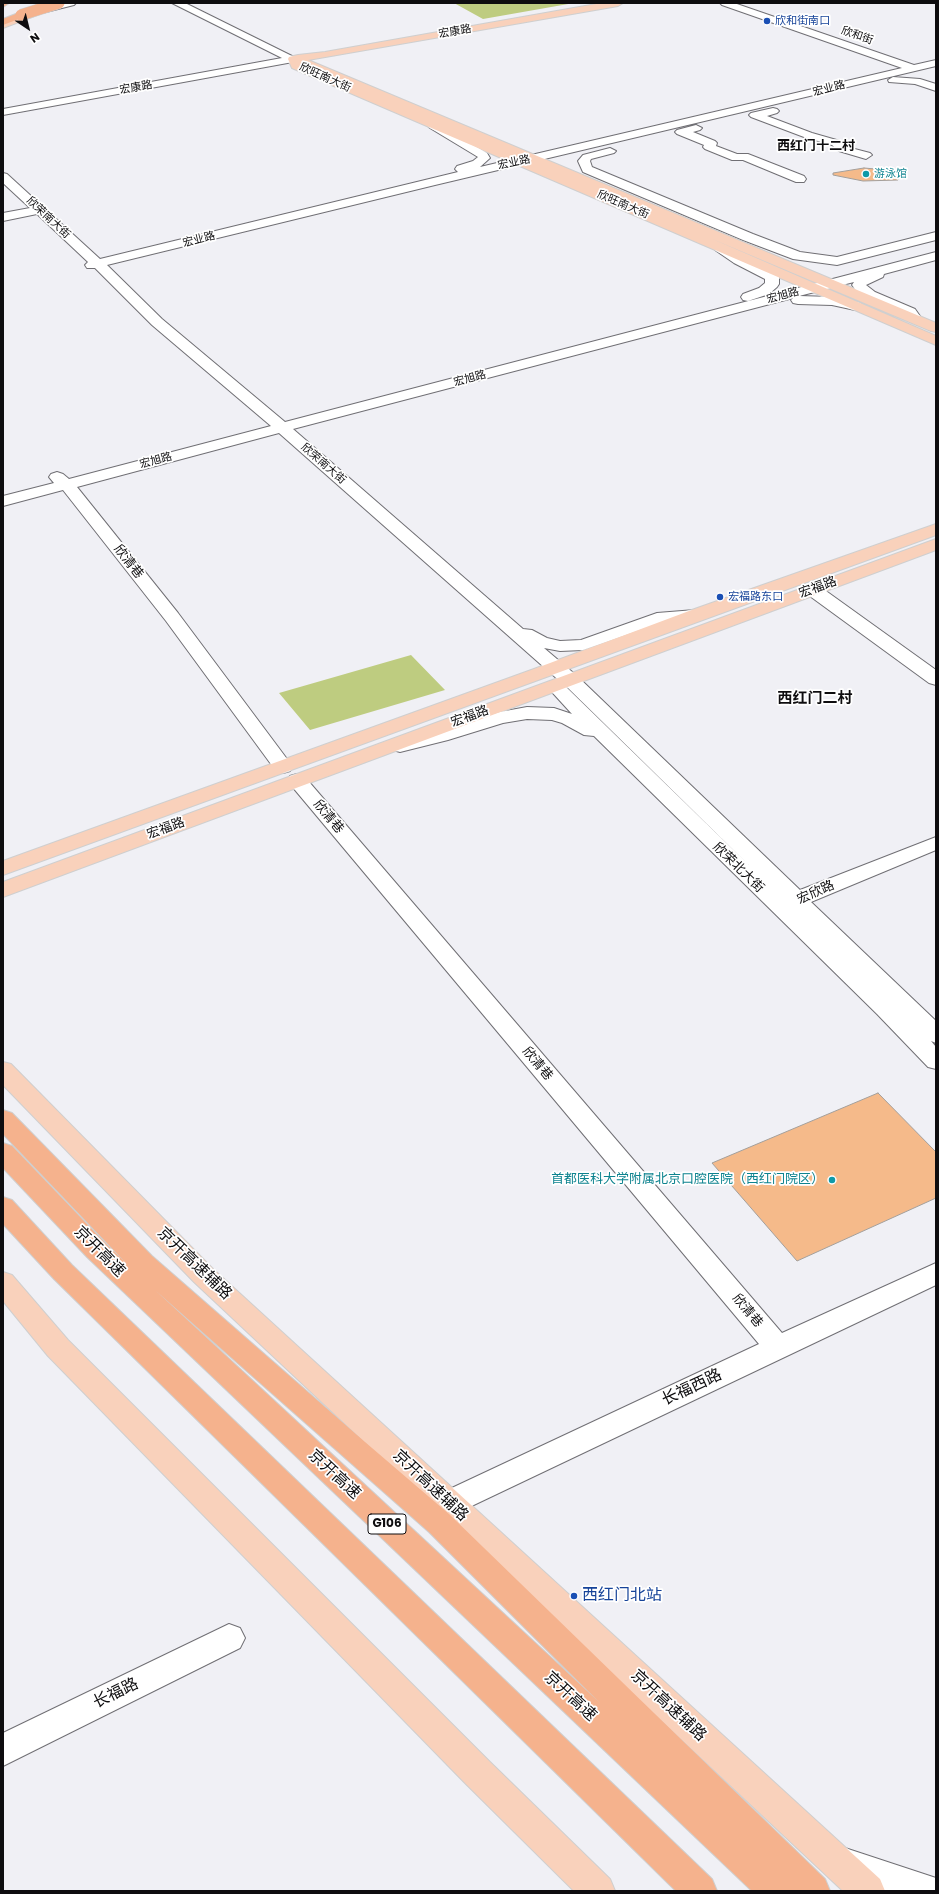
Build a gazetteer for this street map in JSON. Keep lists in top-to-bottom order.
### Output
{
  "streets": {
    "highway": ["京开高速", "G106"],
    "main road": [
      "宏康路",
      "欣旺南大街",
      "宏福路",
      "京开高速辅路"
    ],
    "street": [
      "欣和街",
      "宏业路",
      "欣荣南大街",
      "宏旭路",
      "欣清巷",
      "欣荣北大街",
      "宏欣路",
      "长福西路",
      "长福路"
    ]
  },
  "crossings": [
    ["宏康路", "欣旺南大街"],
    ["欣和街", "宏业路"],
    ["欣旺南大街", "宏业路"],
    ["欣旺南大街", "宏旭路"],
    ["宏业路", "欣荣南大街"],
    ["欣荣南大街", "宏旭路"],
    ["欣荣南大街", "宏福路"],
    ["欣荣南大街", "欣荣北大街"],
    ["宏旭路", "欣清巷"],
    ["欣清巷", "宏福路"],
    ["欣清巷", "长福西路"],
    ["宏福路", "欣荣北大街"],
    ["欣荣北大街", "宏欣路"],
    ["京开高速辅路", "长福西路"]
  ],
  "districts": ["西红门十二村", "西红门二村"],
  "places": [
    "欣和街南口",
    "游泳馆",
    "宏福路东口",
    "首都医科大学附属北京口腔医院（西红门院区）",
    "西红门北站"
  ],
  "north": "bottom right"
}
